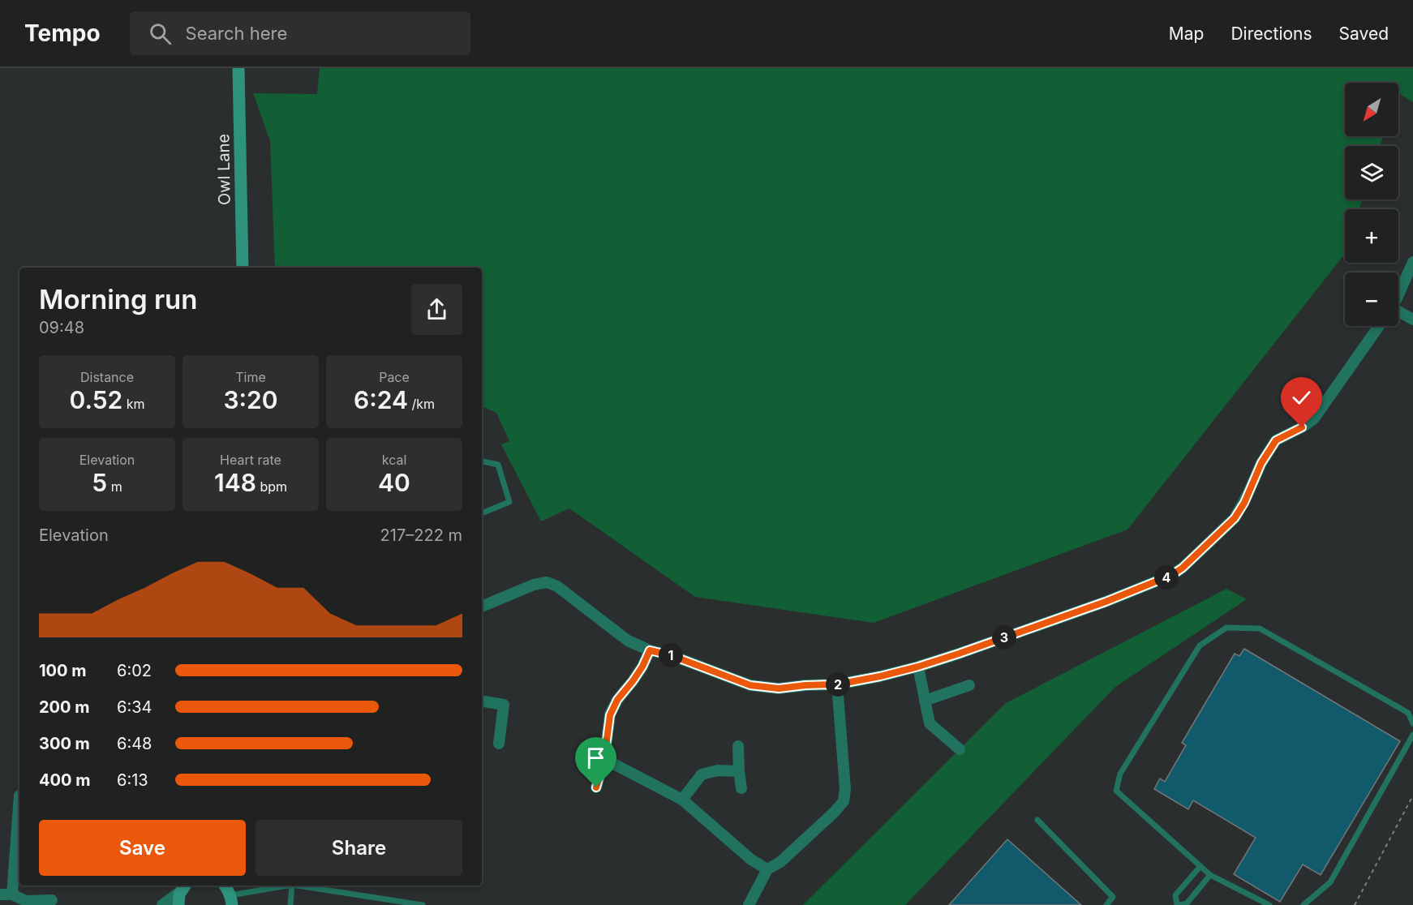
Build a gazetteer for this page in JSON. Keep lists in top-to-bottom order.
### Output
{
  "streets": {
    "main road": ["Owl Lane"]
  },
  "north": "bottom left",
  "page": {
    "header": "Tempo",
    "search": "Search here",
    "nav": ["Map", "Directions", "Saved"],
    "map_buttons": ["+", "−"],
    "heading": ["Morning run", "09:48"],
    "stats": [
      ["Distance", "0.52 km"],
      ["Time", "3:20"],
      ["Pace", "6:24 /km"],
      ["Elevation", "5 m"],
      ["Heart rate", "148 bpm"],
      ["kcal", "40"]
    ],
    "chart": ["Elevation", "217–222 m"],
    "pins": [
      "4",
      "3",
      "1",
      "2"
    ],
    "list": [
      {
        "name": "100 m",
        "note": "6:02"
      },
      {
        "name": "200 m",
        "note": "6:34"
      },
      {
        "name": "300 m",
        "note": "6:48"
      },
      {
        "name": "400 m",
        "note": "6:13"
      }
    ],
    "buttons": ["Save", "Share"]
  }
}
